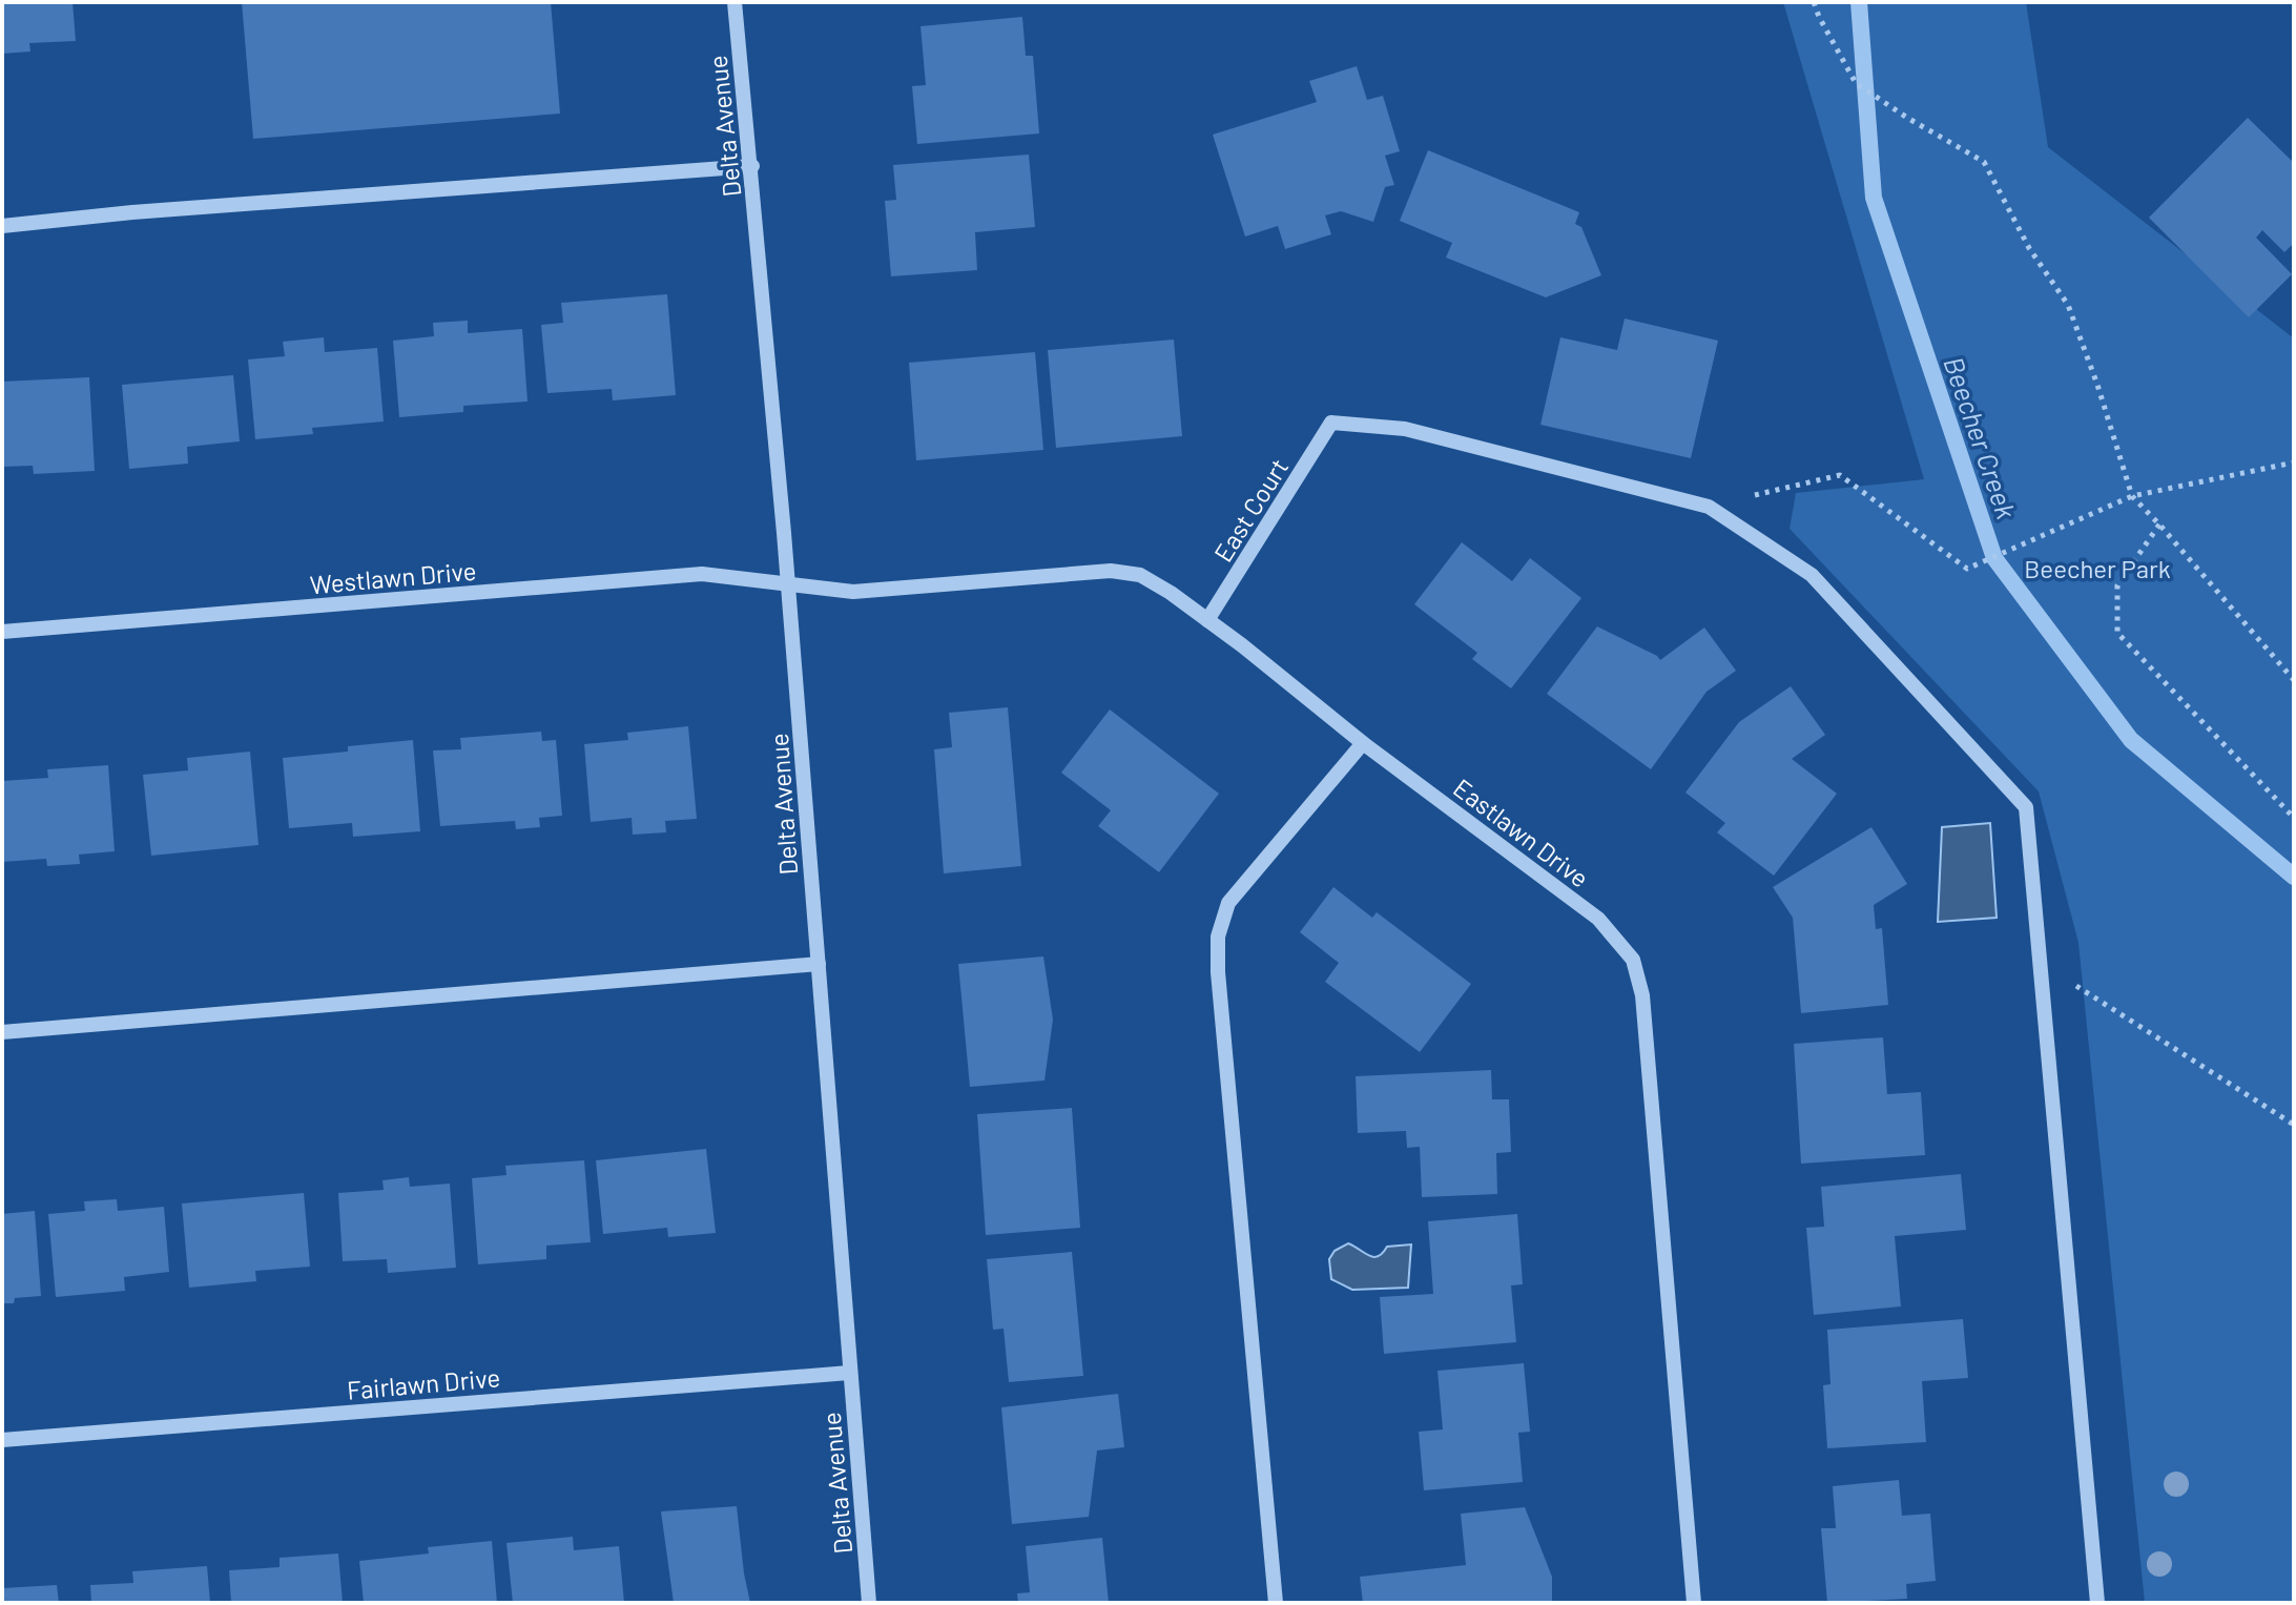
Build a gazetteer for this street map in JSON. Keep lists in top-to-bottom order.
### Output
{
  "streets": {
    "street": [
      "Delta Avenue",
      "East Court",
      "Westlawn Drive",
      "Eastlawn Drive",
      "Fairlawn Drive"
    ]
  },
  "crossings": [
    ["Delta Avenue", "Westlawn Drive"],
    ["Delta Avenue", "Eastlawn Drive"],
    ["Delta Avenue", "Fairlawn Drive"],
    ["East Court", "Eastlawn Drive"],
    ["Westlawn Drive", "Eastlawn Drive"]
  ],
  "water": ["Beecher Creek"],
  "parks": ["Beecher Park"]
}
